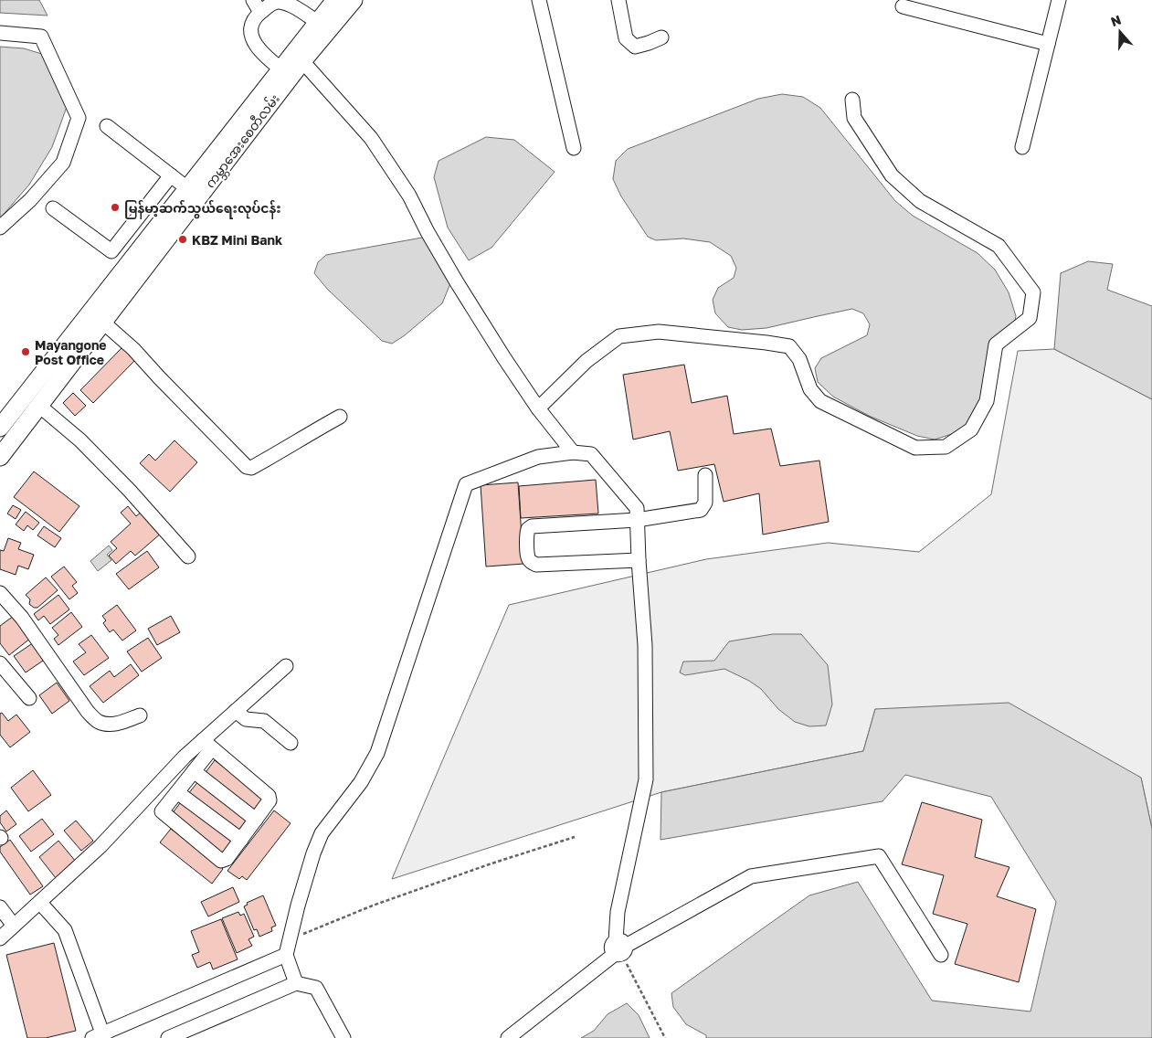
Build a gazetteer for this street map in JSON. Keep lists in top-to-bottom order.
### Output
{
  "streets": {
    "main road": ["ကမ္ဘာအေးစေတီလမ်း"]
  },
  "places": ["မြန်မာ့ဆက်သွယ်ရေးလုပ်ငန်း", "KBZ Mini Bank", "Mayangone Post Office"],
  "north": "top"
}
